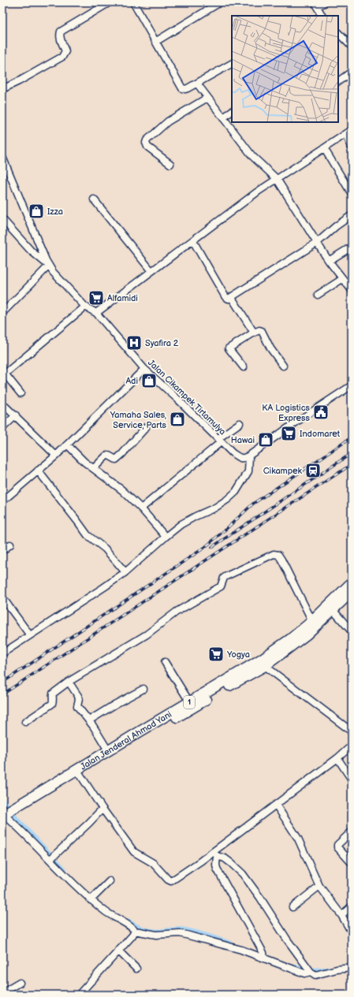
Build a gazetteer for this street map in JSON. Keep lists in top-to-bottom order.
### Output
{
  "streets": {
    "highway": ["1", "Jalan Jenderal Ahmad Yani"],
    "street": ["Jalan Cikampek Tirtamulya"]
  },
  "places": {
    "shop": [
      "Izza",
      "Adi",
      "Yamaha Sales, Service, Parts",
      "Hawai"
    ],
    "supermarket": ["Alfamidi", "Indomaret", "Yogya"],
    "hospital": ["Syafira 2"],
    "public building": ["KA Logistics Express"],
    "station": ["Cikampek"]
  }
}
